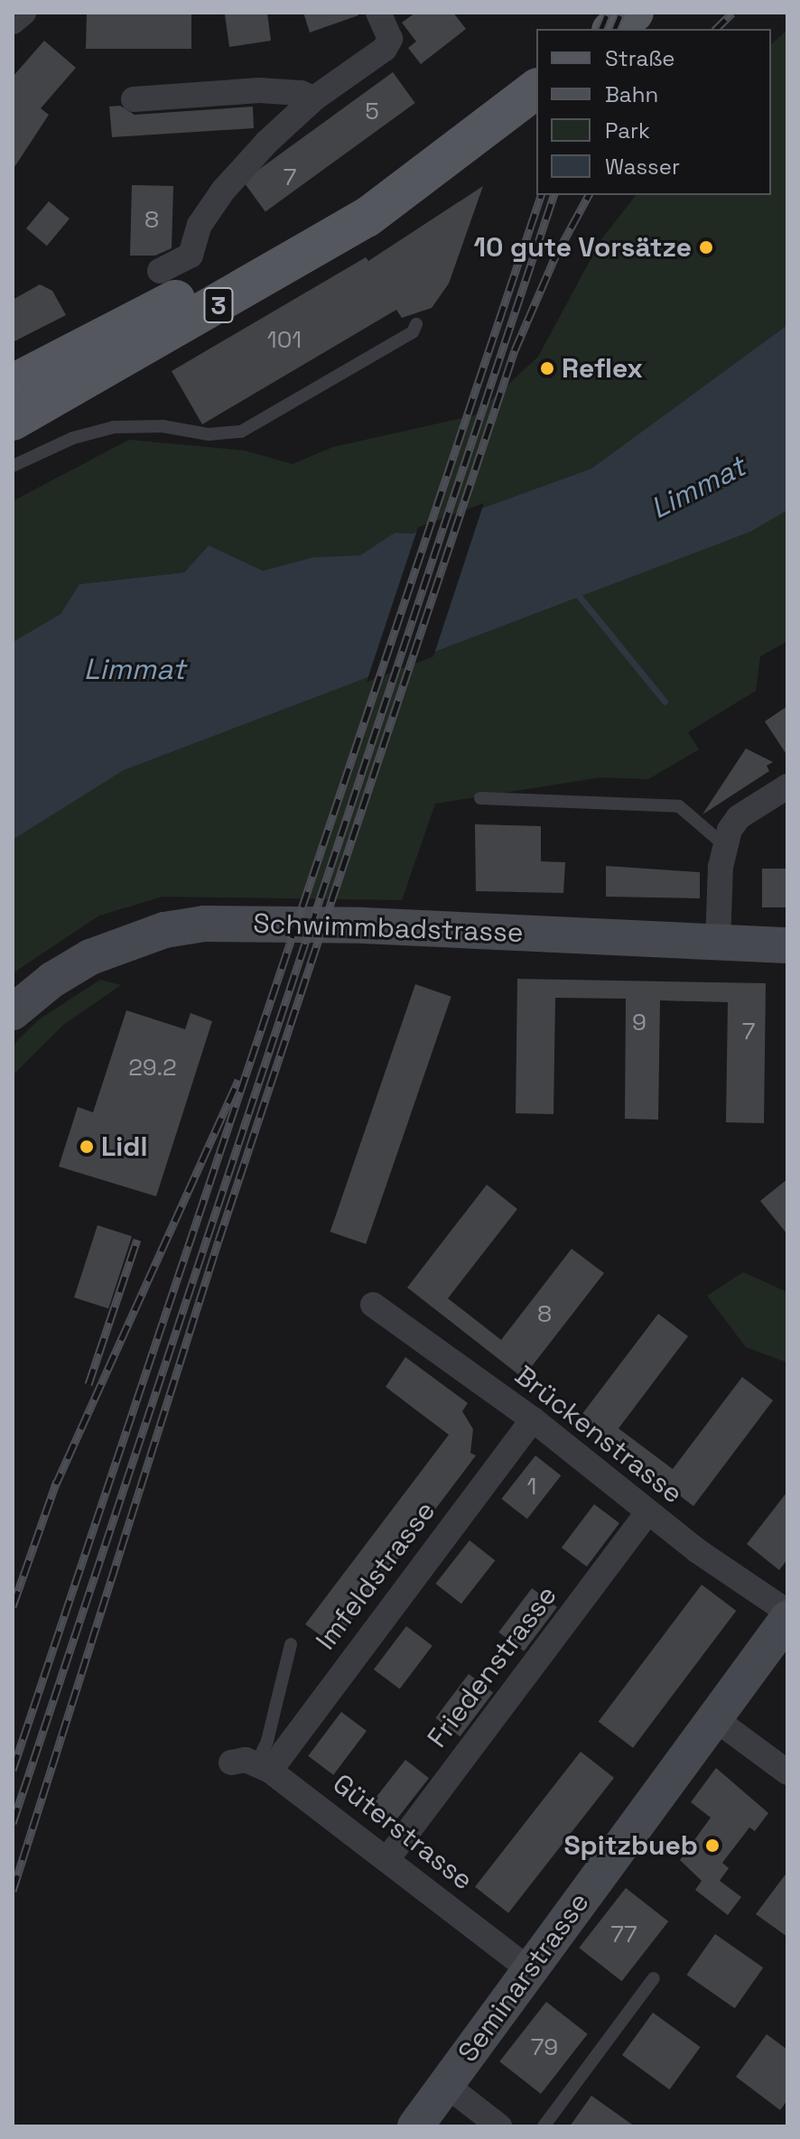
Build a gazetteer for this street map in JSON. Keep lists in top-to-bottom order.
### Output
{
  "streets": {
    "main road": ["3", "Schwimmbadstrasse", "Seminarstrasse"],
    "street": [
      "Brückenstrasse",
      "Imfeldstrasse",
      "Friedenstrasse",
      "Güterstrasse"
    ]
  },
  "crossings": [
    ["Brückenstrasse", "Imfeldstrasse"],
    ["Brückenstrasse", "Friedenstrasse"],
    ["Imfeldstrasse", "Güterstrasse"],
    ["Friedenstrasse", "Güterstrasse"],
    ["Güterstrasse", "Seminarstrasse"]
  ],
  "water": ["Limmat"],
  "places": [
    "10 gute Vorsätze",
    "Reflex",
    "Lidl",
    "Spitzbueb"
  ],
  "house_numbers": [
    "5",
    "7",
    "8",
    "101",
    "9",
    "7",
    "29.2",
    "8",
    "1",
    "77",
    "79"
  ],
  "legend": [
    "Straße",
    "Bahn",
    "Park",
    "Wasser"
  ]
}
